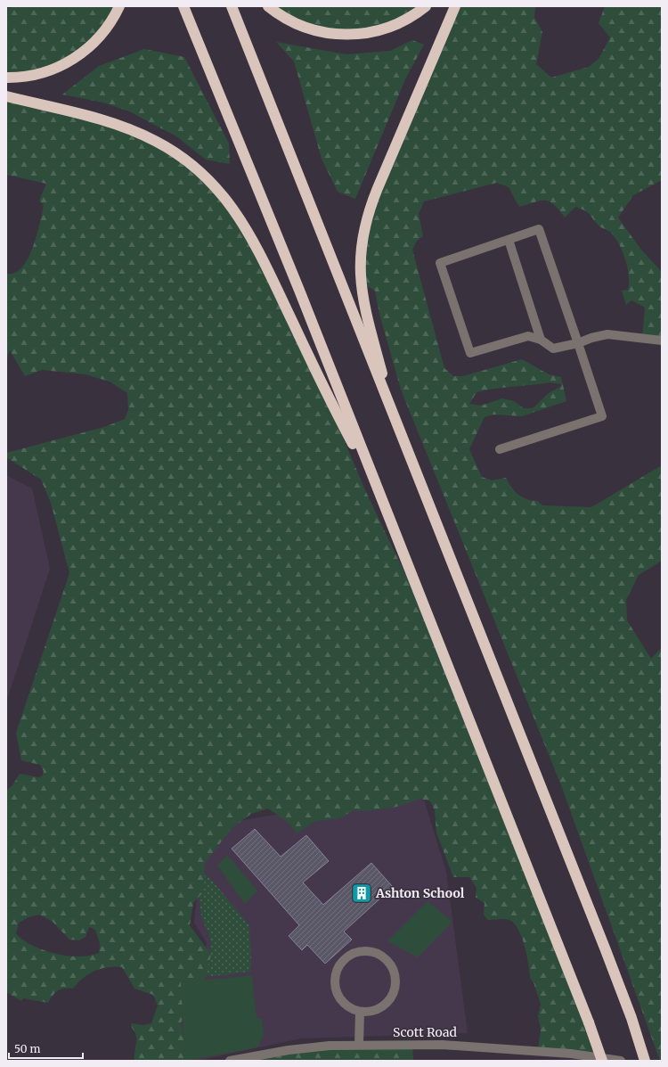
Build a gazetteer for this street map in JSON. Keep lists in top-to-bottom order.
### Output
{
  "streets": {
    "street": ["Scott Road"]
  },
  "places": {
    "building": ["Ashton School"]
  },
  "scale_bar": "50 m"
}
